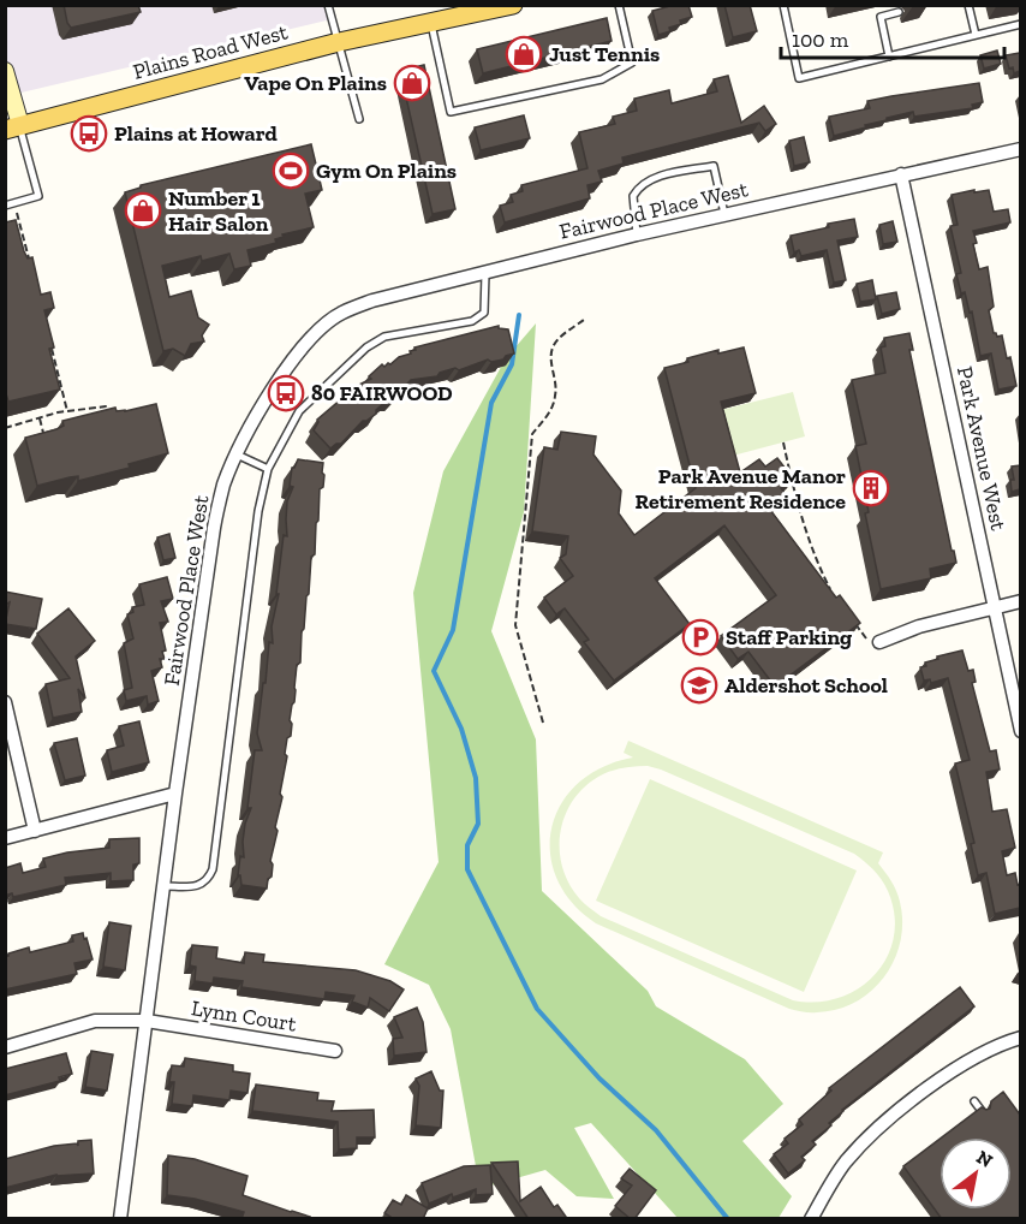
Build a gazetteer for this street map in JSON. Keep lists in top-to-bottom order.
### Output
{
  "streets": {
    "main road": ["Plains Road West"],
    "street": ["Fairwood Place West", "Park Avenue West", "Lynn Court"]
  },
  "crossings": [
    ["Fairwood Place West", "Park Avenue West"],
    ["Fairwood Place West", "Lynn Court"]
  ],
  "places": {
    "shop": ["Just Tennis", "Vape On Plains", "Number 1 Hair Salon"],
    "bus stop": ["Plains at Howard", "80 FAIRWOOD"],
    "sports": ["Gym On Plains"],
    "building": ["Park Avenue Manor Retirement Residence"],
    "parking": ["Staff Parking"],
    "school or university": ["Aldershot School"]
  },
  "scale_bar": "100 m",
  "north": "top right"
}
